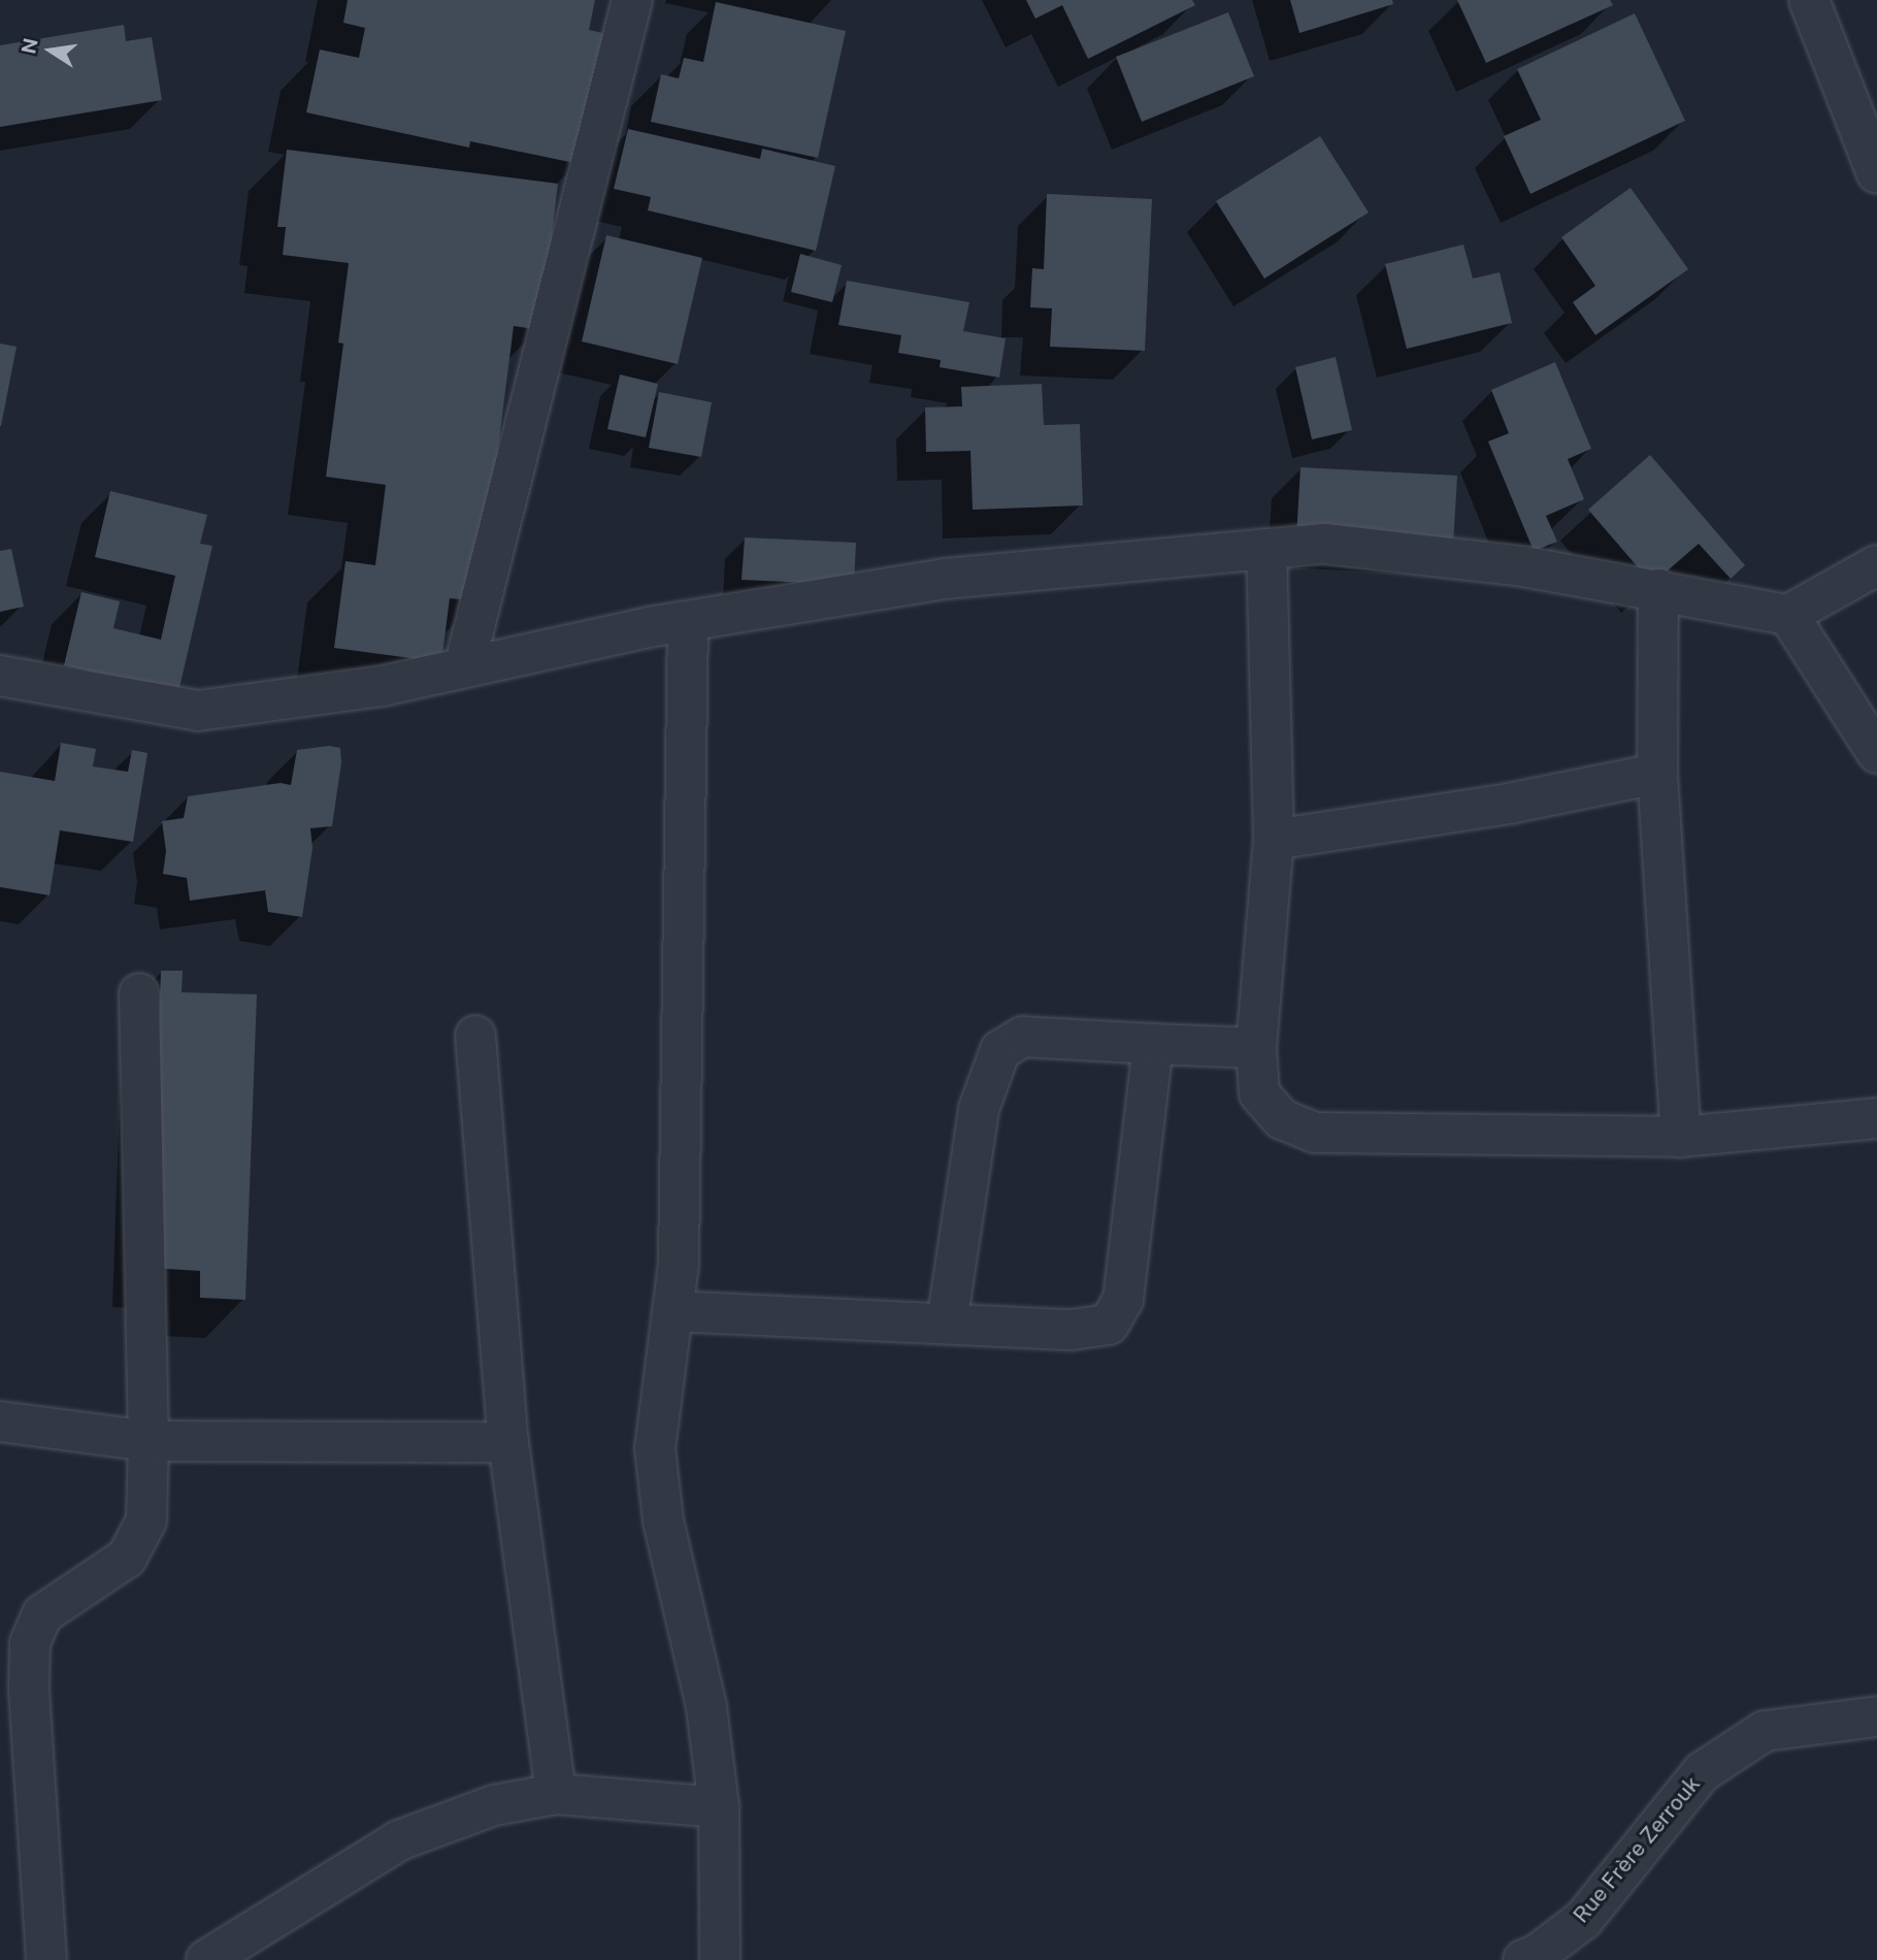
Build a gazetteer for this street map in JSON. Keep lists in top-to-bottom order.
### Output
{
  "streets": {
    "street": ["Rue Frère Zerrouk"]
  },
  "north": "left"
}
